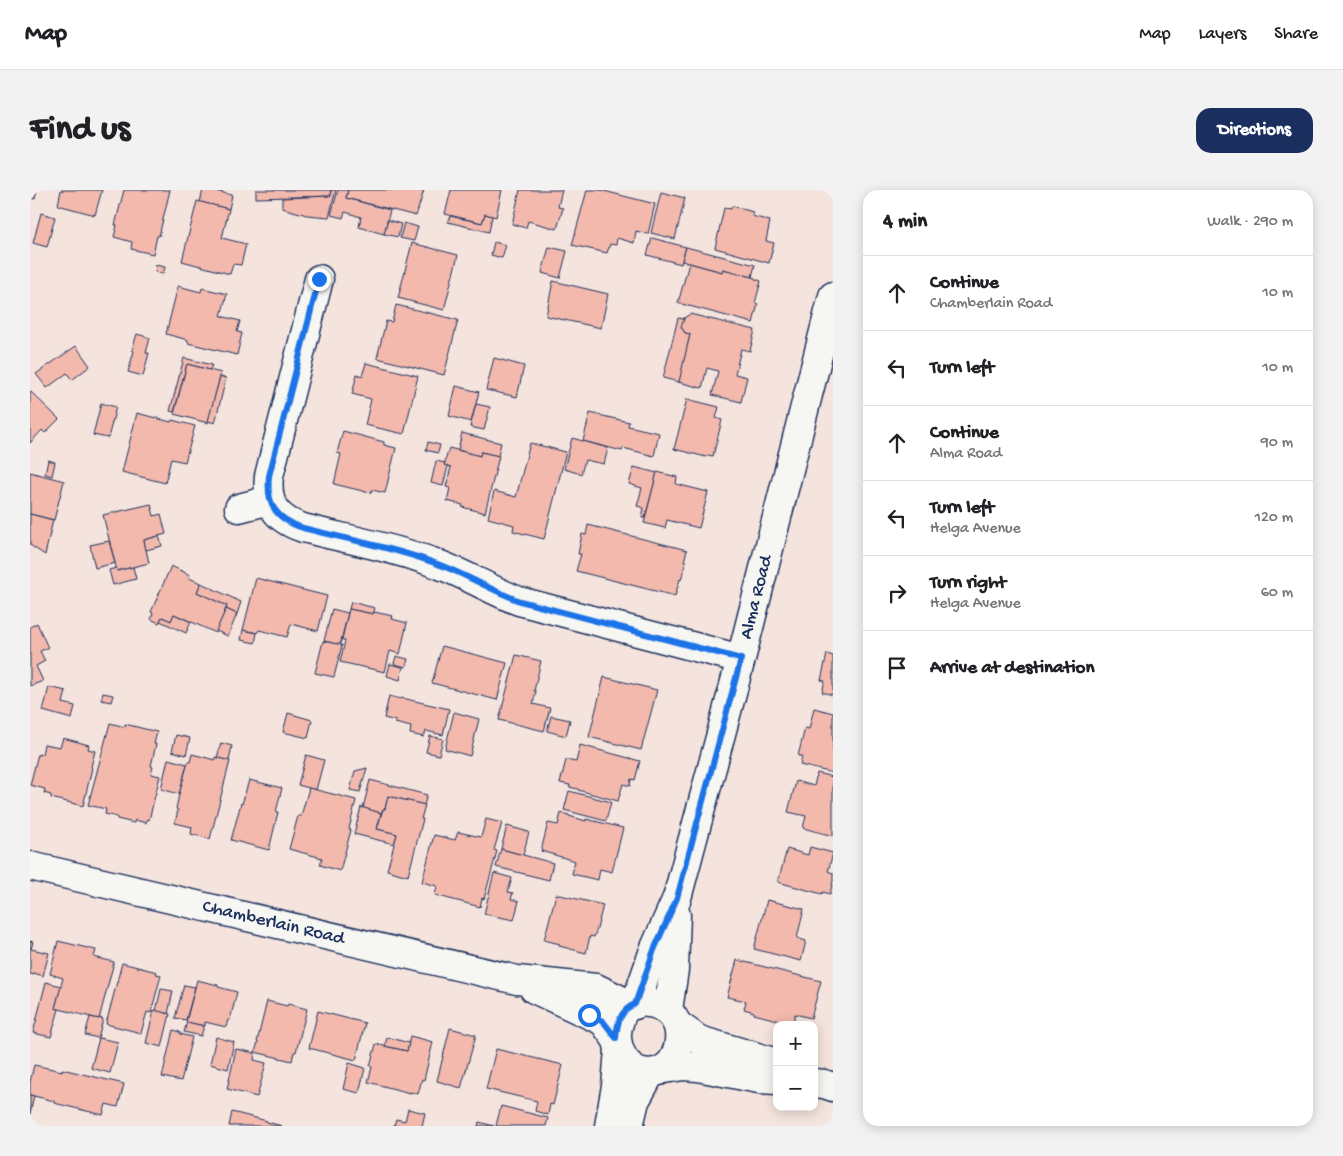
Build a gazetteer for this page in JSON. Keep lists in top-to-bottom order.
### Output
{
  "streets": {
    "street": ["Alma Road", "Chamberlain Road"]
  },
  "crossings": [
    ["Alma Road", "Chamberlain Road"]
  ],
  "page": {
    "header": "Map",
    "nav": ["Map", "Layers", "Share"],
    "buttons": "Directions",
    "title": "Find us",
    "heading": ["4 min", "Walk · 290 m"],
    "list": [
      ["Continue", "Chamberlain Road", "10 m"],
      ["Turn left", "10 m"],
      ["Continue", "Alma Road", "90 m"],
      ["Turn left", "Helga Avenue", "120 m"],
      ["Turn right", "Helga Avenue", "60 m"],
      "Arrive at destination"
    ],
    "map_buttons": ["+", "−"]
  }
}
